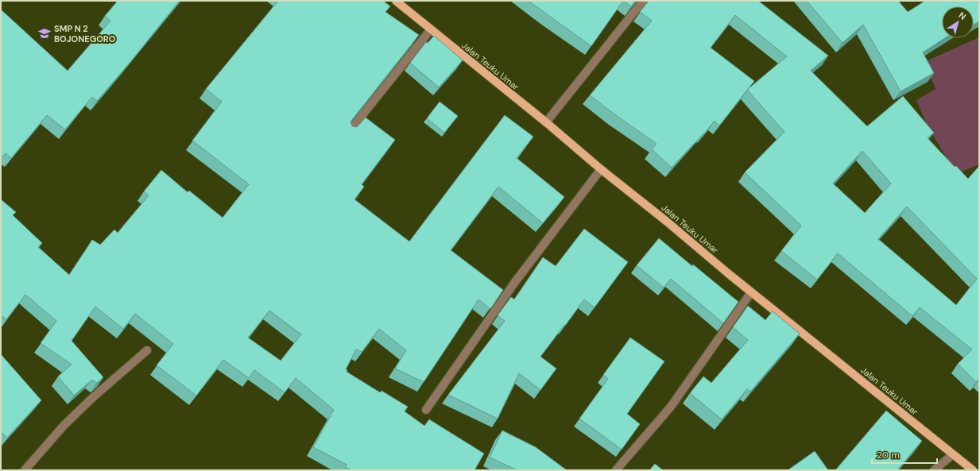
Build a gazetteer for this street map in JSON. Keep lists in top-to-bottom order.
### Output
{
  "streets": {
    "main road": ["Jalan Teuku Umar"]
  },
  "places": {
    "school or university": ["SMP N 2 BOJONEGORO"]
  },
  "scale_bar": "20 m",
  "north": "top right"
}
